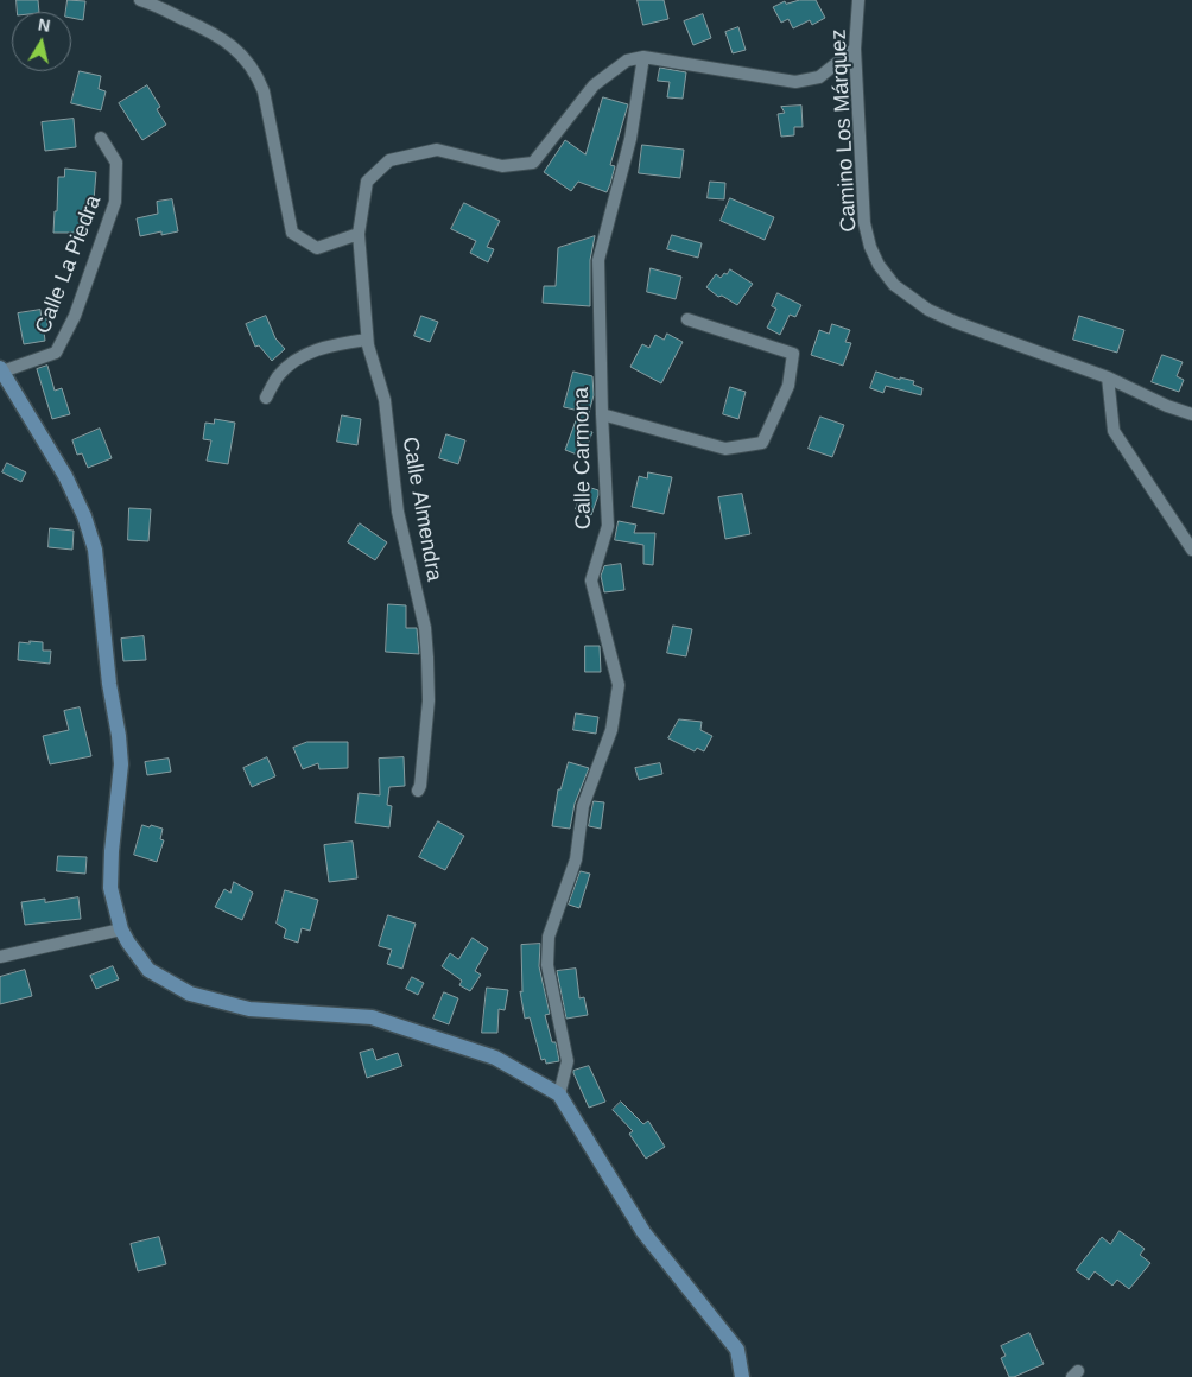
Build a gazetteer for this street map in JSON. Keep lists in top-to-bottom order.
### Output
{
  "streets": {
    "street": [
      "Camino Los Márquez",
      "Calle La Piedra",
      "Calle Carmona",
      "Calle Almendra"
    ]
  },
  "crossings": [
    ["Calle Carmona", "Calle Almendra"]
  ],
  "north": "top"
}
